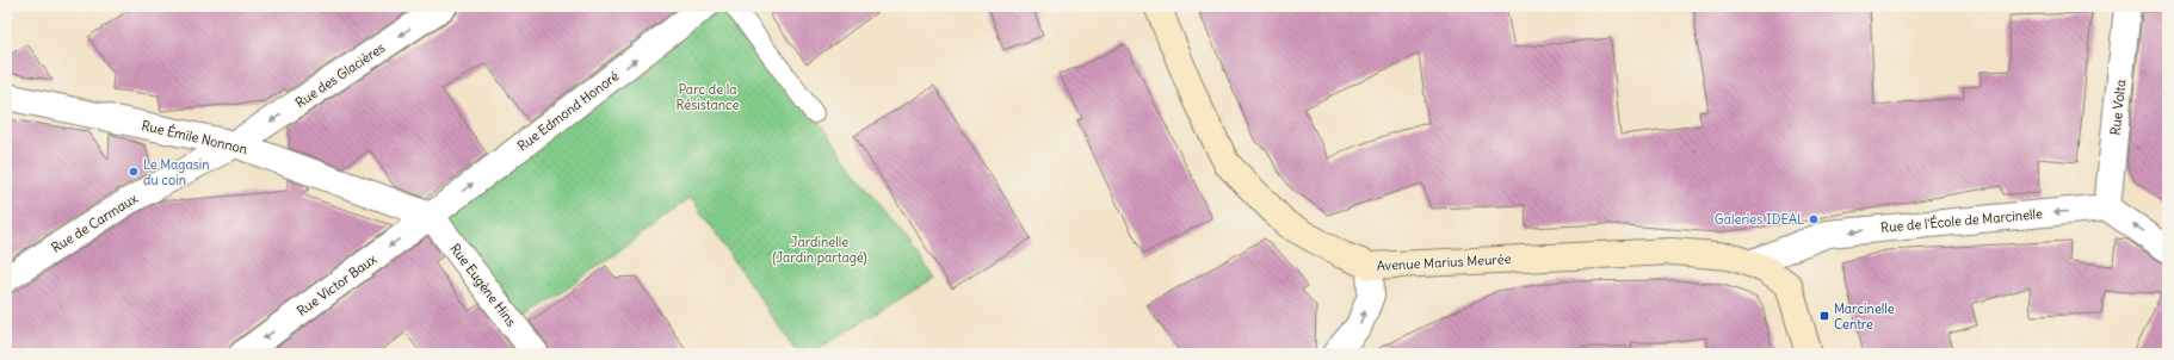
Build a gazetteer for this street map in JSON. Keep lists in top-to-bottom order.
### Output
{
  "streets": {
    "main road": ["Avenue Marius Meurée"],
    "street": [
      "Rue des Glacières",
      "Rue Volta",
      "Rue Edmond Honoré",
      "Rue Émile Nonnon",
      "Rue de l'École de Marcinelle",
      "Rue de Carmaux",
      "Rue Victor Baux",
      "Rue Eugène Hins"
    ]
  },
  "crossings": [
    ["Rue des Glacières", "Rue Émile Nonnon"],
    ["Rue des Glacières", "Rue de Carmaux"],
    ["Rue Volta", "Rue de l'École de Marcinelle"],
    ["Rue Edmond Honoré", "Rue Émile Nonnon"],
    ["Rue Edmond Honoré", "Rue Victor Baux"],
    ["Rue Edmond Honoré", "Rue Eugène Hins"],
    ["Rue Émile Nonnon", "Rue de Carmaux"],
    ["Rue Émile Nonnon", "Rue Victor Baux"],
    ["Rue Émile Nonnon", "Rue Eugène Hins"],
    ["Rue de l'École de Marcinelle", "Avenue Marius Meurée"],
    ["Rue Victor Baux", "Rue Eugène Hins"]
  ],
  "one_way": [
    "Rue des Glacières",
    "Rue Edmond Honoré",
    "Rue de l'École de Marcinelle",
    "Rue Victor Baux"
  ],
  "parks": ["Parc de la Résistance", "Jardinelle (Jardin partagé)"],
  "places": {
    "other": ["Le Magasin du coin", "Galeries IDEAL"],
    "transit": ["Marcinelle Centre"]
  }
}
